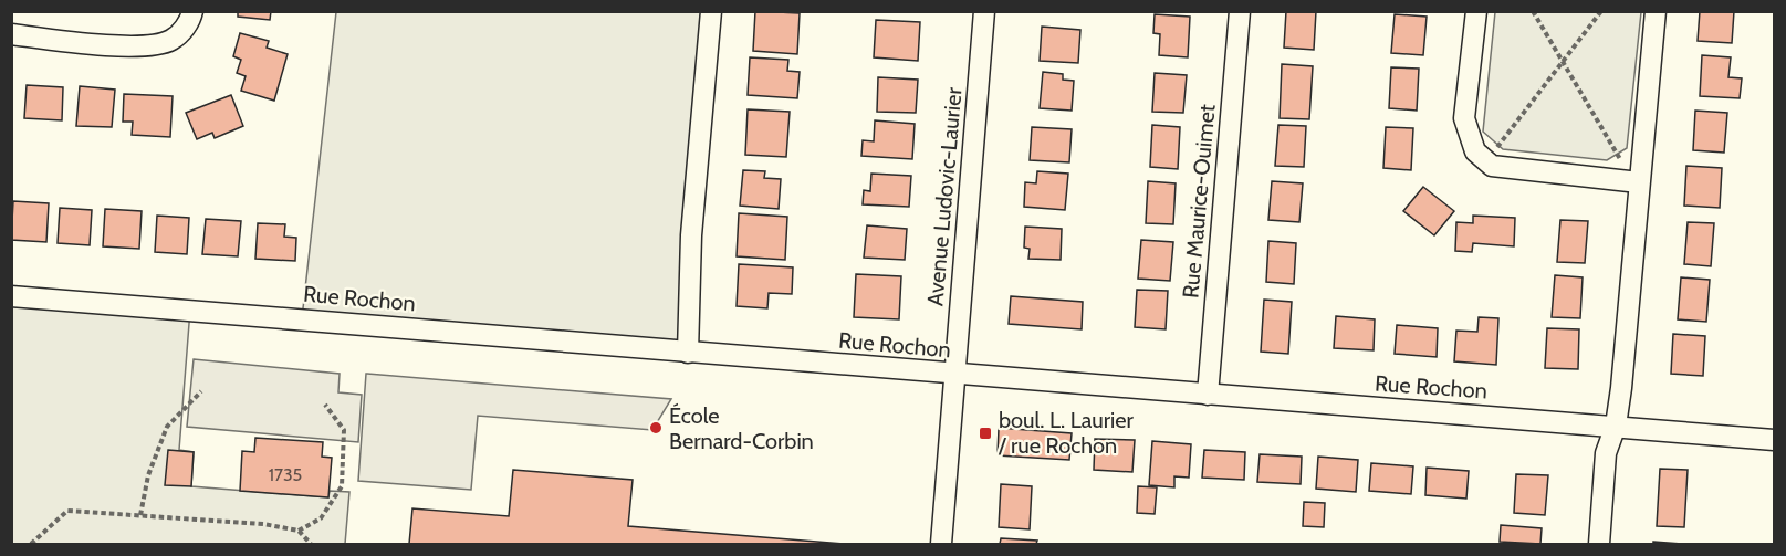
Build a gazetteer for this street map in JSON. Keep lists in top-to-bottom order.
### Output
{
  "streets": {
    "street": ["Avenue Ludovic-Laurier", "Rue Maurice-Ouimet", "Rue Rochon"]
  },
  "crossings": [
    ["Avenue Ludovic-Laurier", "Rue Rochon"],
    ["Rue Maurice-Ouimet", "Rue Rochon"]
  ],
  "places": {
    "other": ["École Bernard-Corbin"],
    "transit": ["boul. L. Laurier / rue Rochon"]
  },
  "house_numbers": ["1735"]
}
